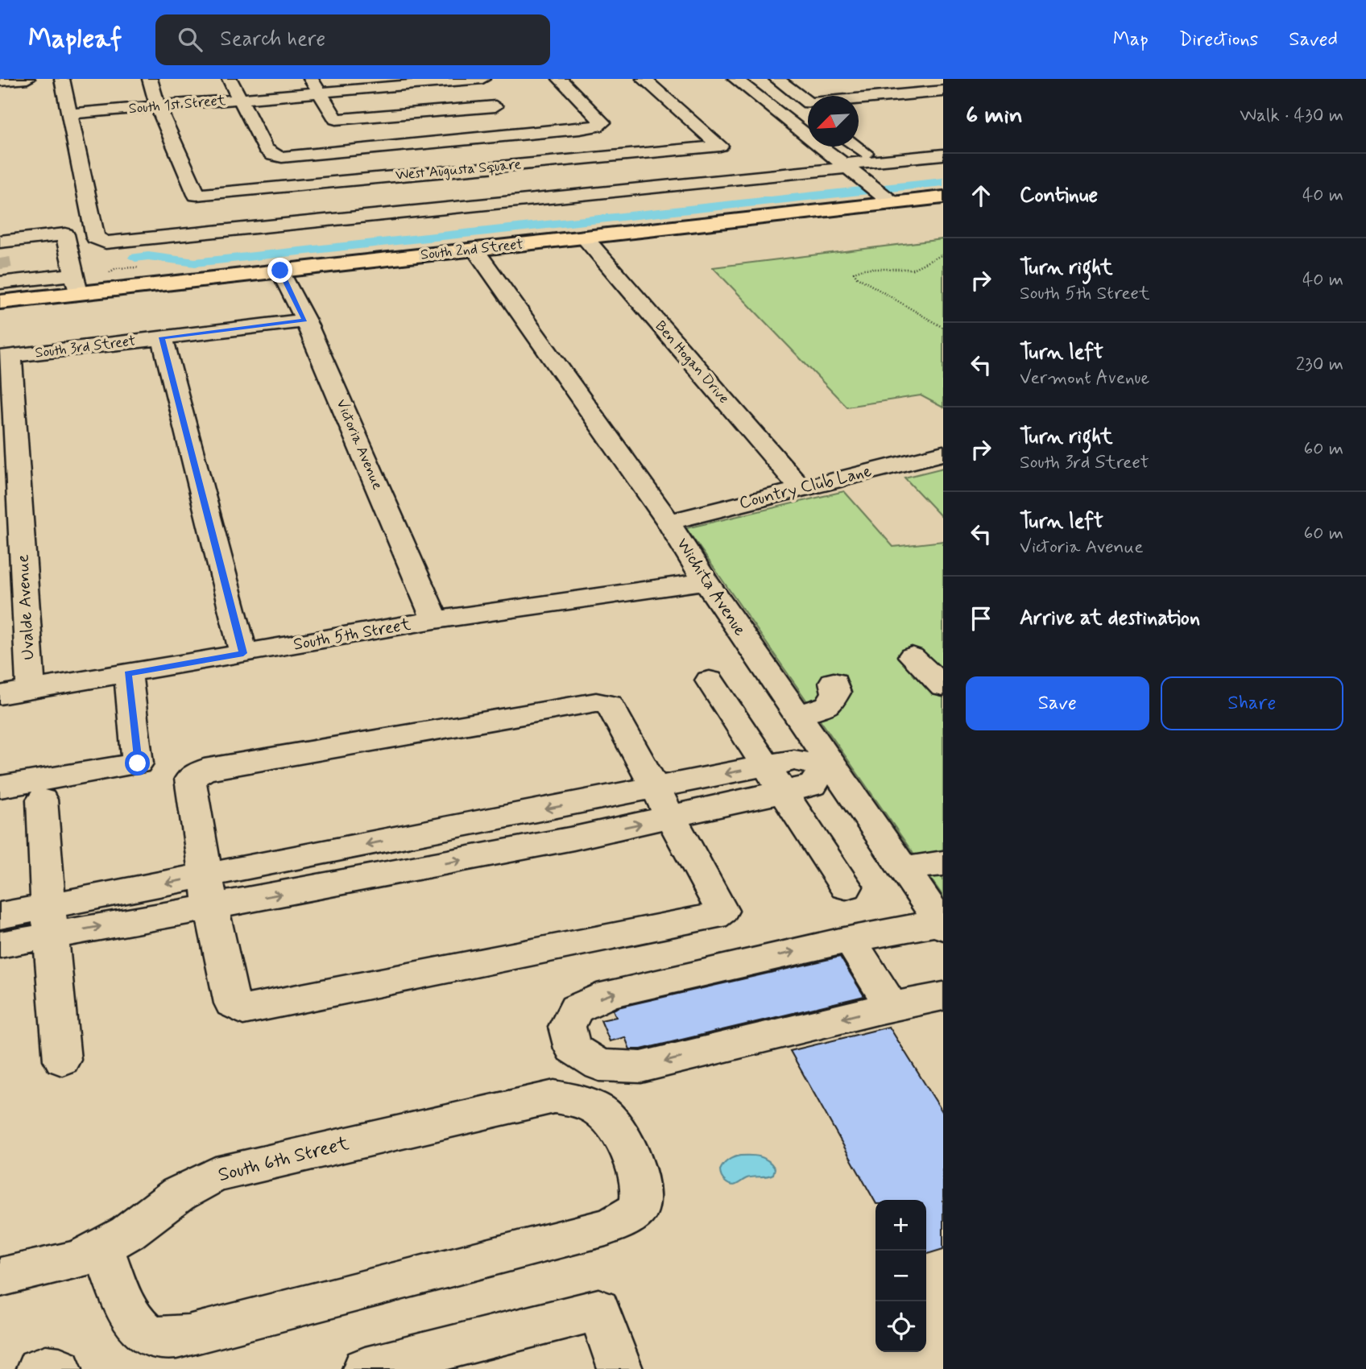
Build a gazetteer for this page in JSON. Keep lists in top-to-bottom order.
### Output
{
  "streets": {
    "main road": ["South 2nd Street"],
    "street": [
      "South 1st Street",
      "West Augusta Square",
      "South 3rd Street",
      "Ben Hogan Drive",
      "Victoria Avenue",
      "Country Club Lane",
      "Wichita Avenue",
      "Uvalde Avenue",
      "South 5th Street",
      "South 6th Street"
    ]
  },
  "crossings": [
    ["South 1st Street", "West Augusta Square"],
    ["South 2nd Street", "Ben Hogan Drive"],
    ["South 2nd Street", "Victoria Avenue"],
    ["South 2nd Street", "Wichita Avenue"],
    ["South 3rd Street", "Victoria Avenue"],
    ["South 3rd Street", "Uvalde Avenue"],
    ["Ben Hogan Drive", "Country Club Lane"],
    ["Victoria Avenue", "South 5th Street"],
    ["Country Club Lane", "Wichita Avenue"],
    ["Wichita Avenue", "South 5th Street"],
    ["Uvalde Avenue", "South 5th Street"]
  ],
  "north": "bottom left",
  "page": {
    "header": "Mapleaf",
    "search": "Search here",
    "nav": ["Map", "Directions", "Saved"],
    "heading": ["6 min", "Walk · 430 m"],
    "list": [
      ["Continue", "40 m"],
      ["Turn right", "South 5th Street", "40 m"],
      ["Turn left", "Vermont Avenue", "230 m"],
      ["Turn right", "South 3rd Street", "60 m"],
      ["Turn left", "Victoria Avenue", "60 m"],
      "Arrive at destination"
    ],
    "buttons": ["Save", "Share"],
    "map_buttons": ["+", "−"]
  }
}
